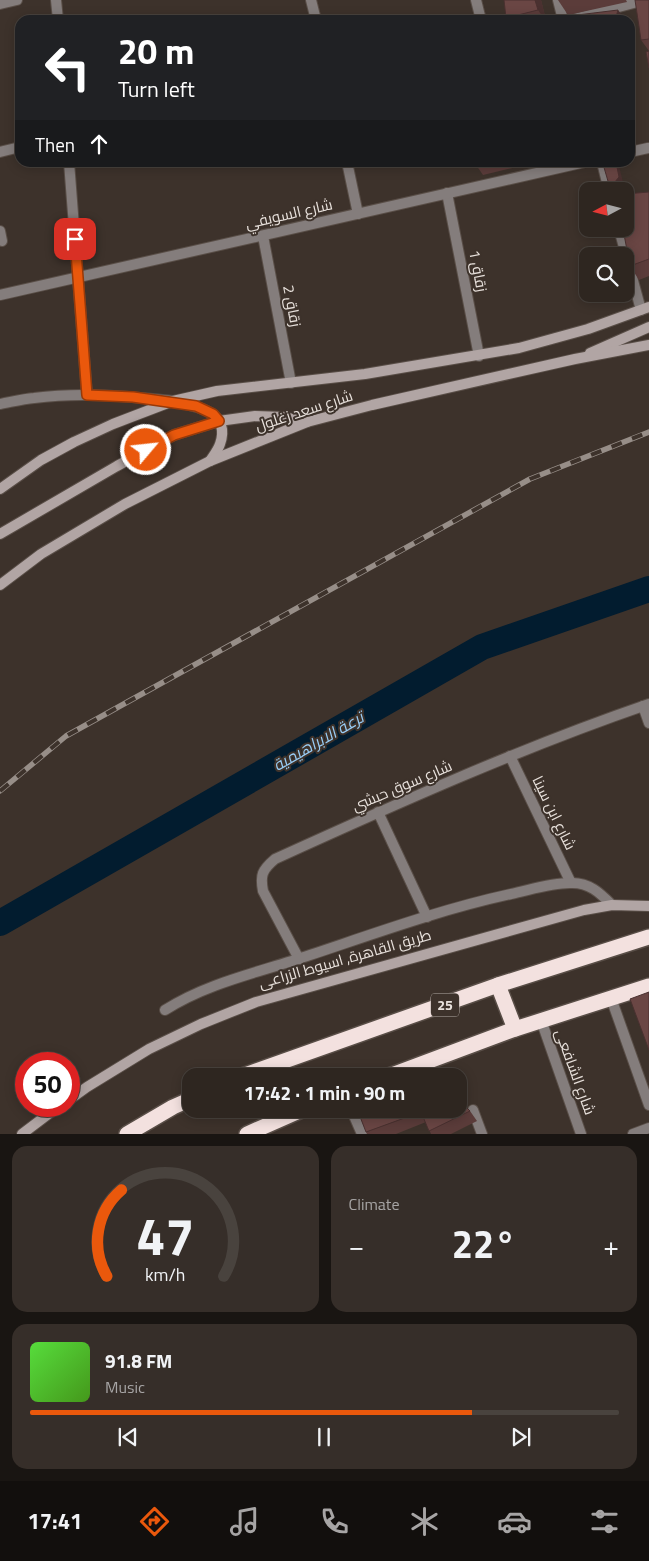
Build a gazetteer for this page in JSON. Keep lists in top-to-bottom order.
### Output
{
  "streets": {
    "highway": ["25"],
    "main road": ["شارع سعد زغلول", "طريق القاهرة, اسيوط الزراعى"],
    "street": [
      "شارع السويفي",
      "زقاق 1",
      "زقاق 2",
      "شارع سوق حبشي",
      "شارع ابن سينا",
      "شارع الشافعى"
    ]
  },
  "crossings": [
    ["شارع السويفي", "زقاق 1"],
    ["شارع السويفي", "زقاق 2"],
    ["زقاق 1", "شارع سعد زغلول"],
    ["زقاق 2", "شارع سعد زغلول"],
    ["شارع سوق حبشي", "شارع ابن سينا"]
  ],
  "water": ["ترعة الابراهيمية"],
  "north": "left",
  "page": {
    "turn": ["20 m", "Turn left"],
    "then": "Then",
    "limit": "50",
    "trip": "17:42 · 1 min · 90 m",
    "tile": "Climate",
    "heat": ["−", "22°", "+"],
    "song": ["91.8 FM", "Music"],
    "tabs": "17:41",
    "gauge": ["47", "km/h"]
  }
}
